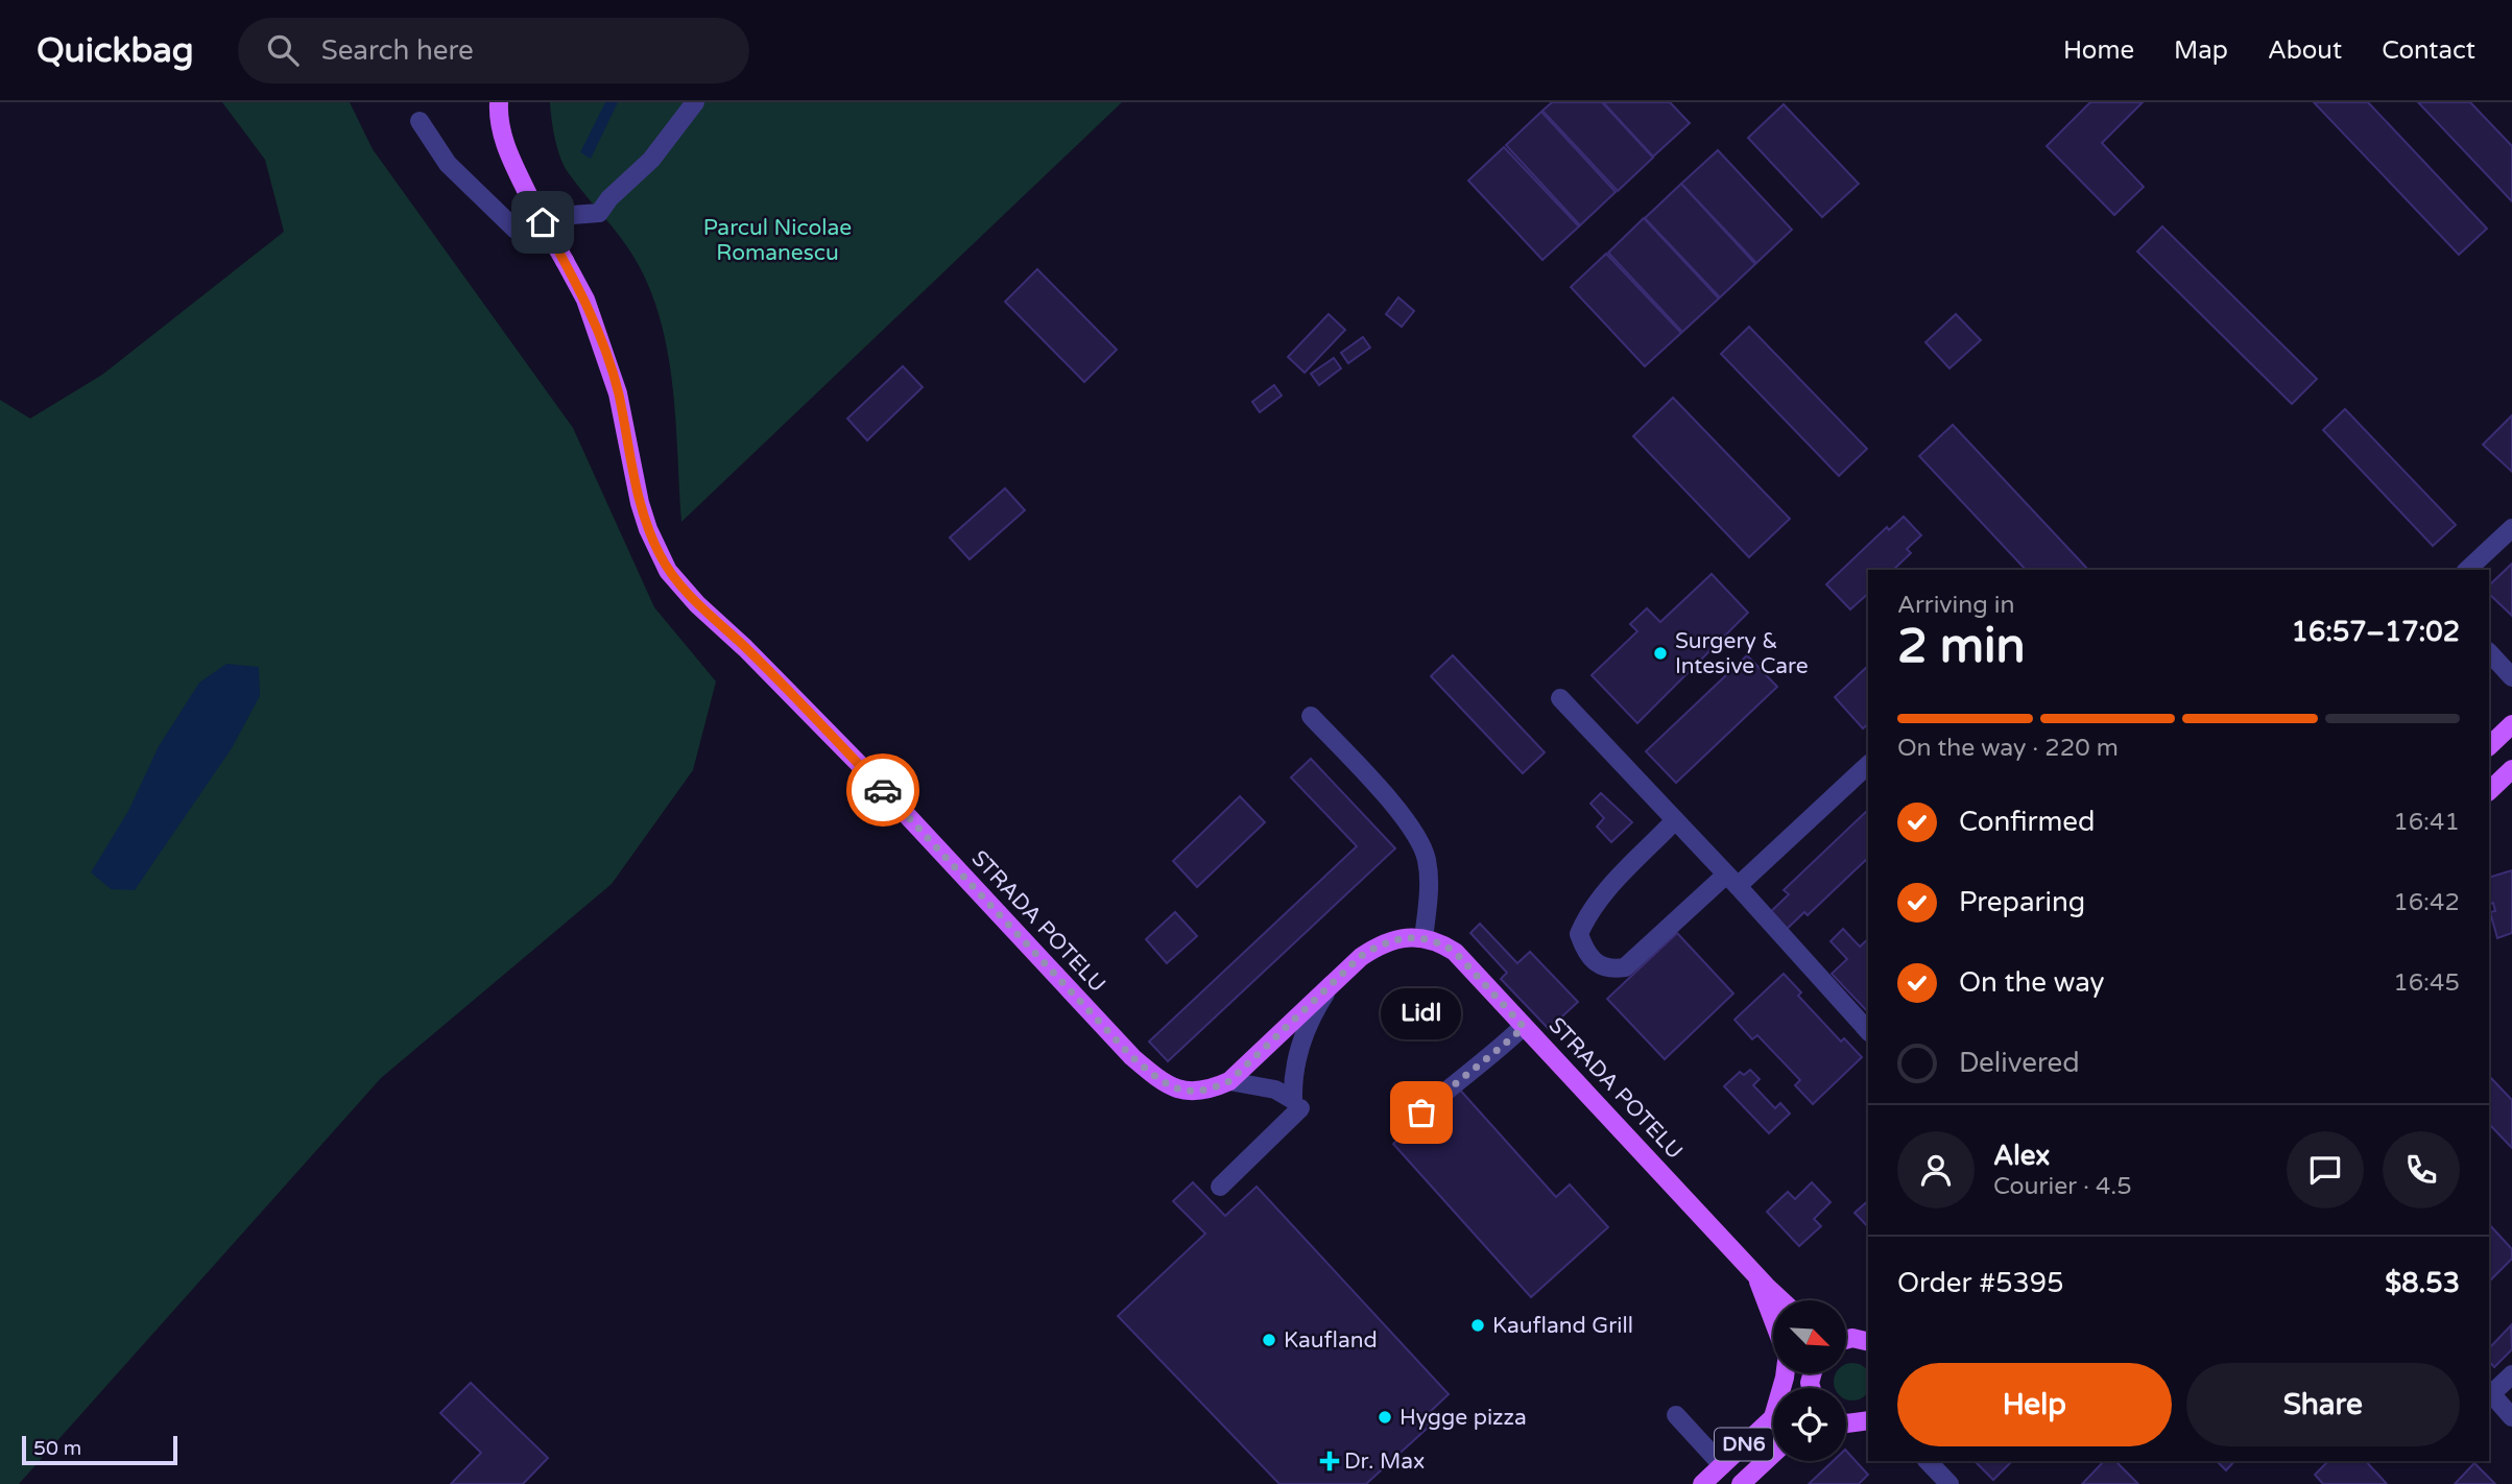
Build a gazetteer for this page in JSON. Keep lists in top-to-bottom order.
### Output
{
  "streets": {
    "main road": ["STRADA POTELU", "DN6"]
  },
  "parks": ["Parcul Nicolae Romanescu"],
  "places": {
    "other": [
      "Surgery & Intesive Care",
      "Lidl",
      "Kaufland Grill",
      "Kaufland",
      "Hygge pizza"
    ],
    "health": ["Dr. Max"]
  },
  "scale_bar": "50 m",
  "north": "bottom right",
  "page": {
    "header": "Quickbag",
    "search": "Search here",
    "nav": [
      "Home",
      "Map",
      "About",
      "Contact"
    ],
    "heading": ["2 min", "Arriving in", "16:57–17:02"],
    "panel": [
      "Alex",
      "Courier · 4.5",
      "Order #5395",
      "$8.53"
    ],
    "bar": "On the way · 220 m",
    "list": [
      ["Confirmed", "16:41"],
      ["Preparing", "16:42"],
      ["On the way", "16:45"],
      "Delivered"
    ],
    "bubble": "Lidl",
    "buttons": ["Help", "Share"],
    "scale": "50 m"
  }
}
